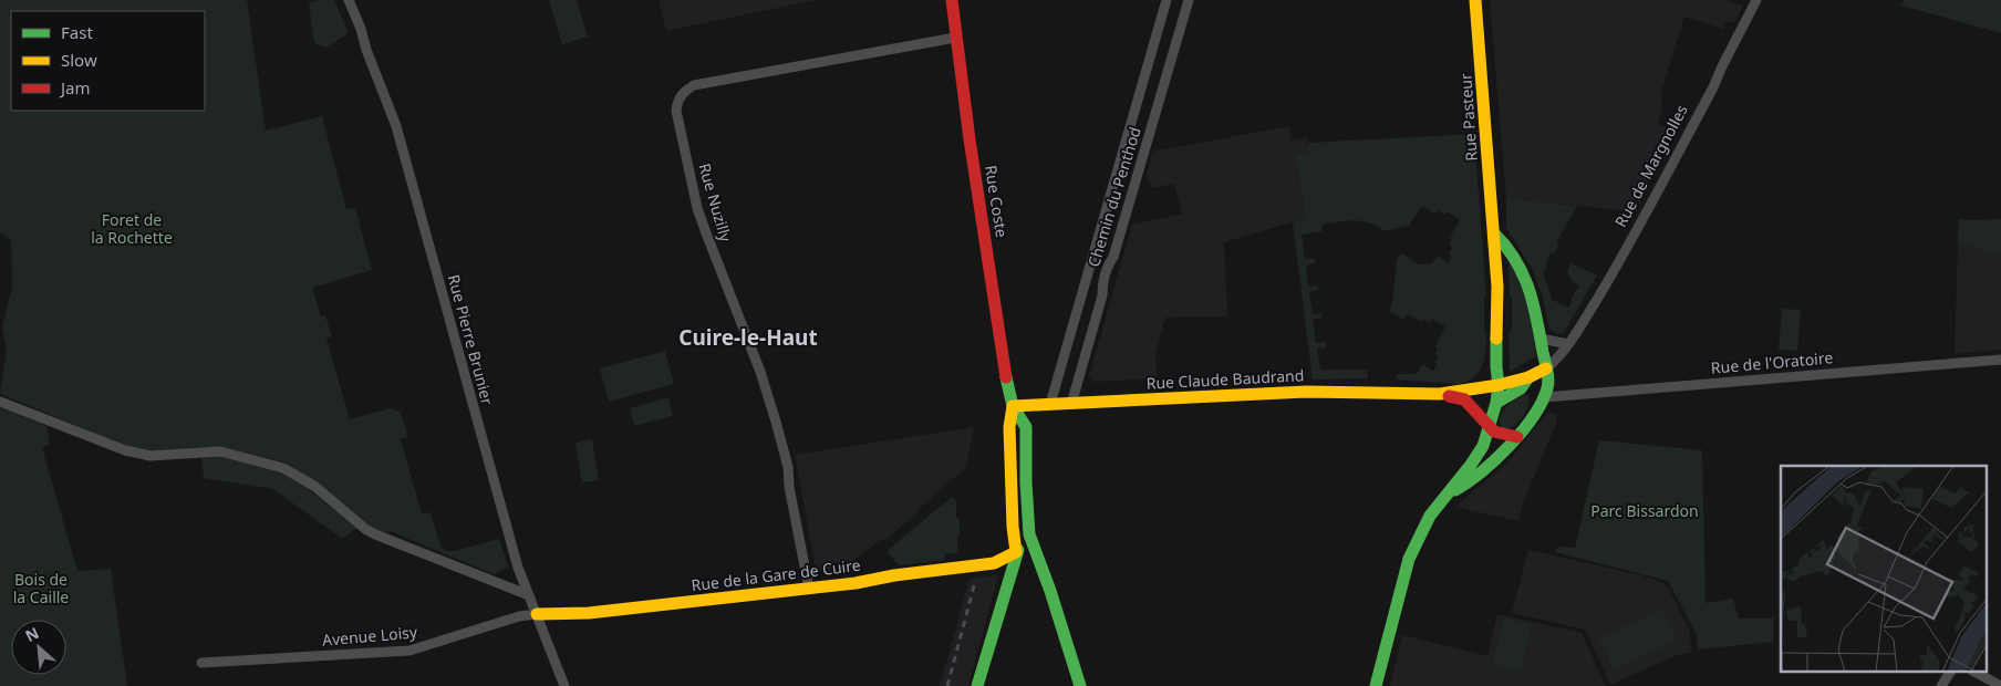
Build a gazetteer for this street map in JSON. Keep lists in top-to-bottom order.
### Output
{
  "streets": {
    "street": [
      "Rue Pasteur",
      "Rue de Margnolles",
      "Chemin du Penthod",
      "Rue Coste",
      "Rue Nuzilly",
      "Rue Pierre Brunier",
      "Rue de l'Oratoire",
      "Rue Claude Baudrand",
      "Rue de la Gare de Cuire",
      "Avenue Loisy"
    ]
  },
  "crossings": [
    ["Rue Pasteur", "Rue de Margnolles"],
    ["Rue Pasteur", "Rue Claude Baudrand"],
    ["Rue de Margnolles", "Rue Claude Baudrand"],
    ["Chemin du Penthod", "Rue Claude Baudrand"],
    ["Rue Coste", "Rue Nuzilly"],
    ["Rue Coste", "Rue Claude Baudrand"],
    ["Rue Coste", "Rue de la Gare de Cuire"],
    ["Rue Nuzilly", "Rue de la Gare de Cuire"],
    ["Rue Pierre Brunier", "Rue de la Gare de Cuire"],
    ["Rue Pierre Brunier", "Avenue Loisy"],
    ["Rue de la Gare de Cuire", "Avenue Loisy"]
  ],
  "districts": ["Cuire-le-Haut"],
  "parks": ["Foret de la Rochette", "Parc Bissardon", "Bois de la Caille"],
  "legend": ["Fast", "Slow", "Jam"],
  "north": "top left"
}
